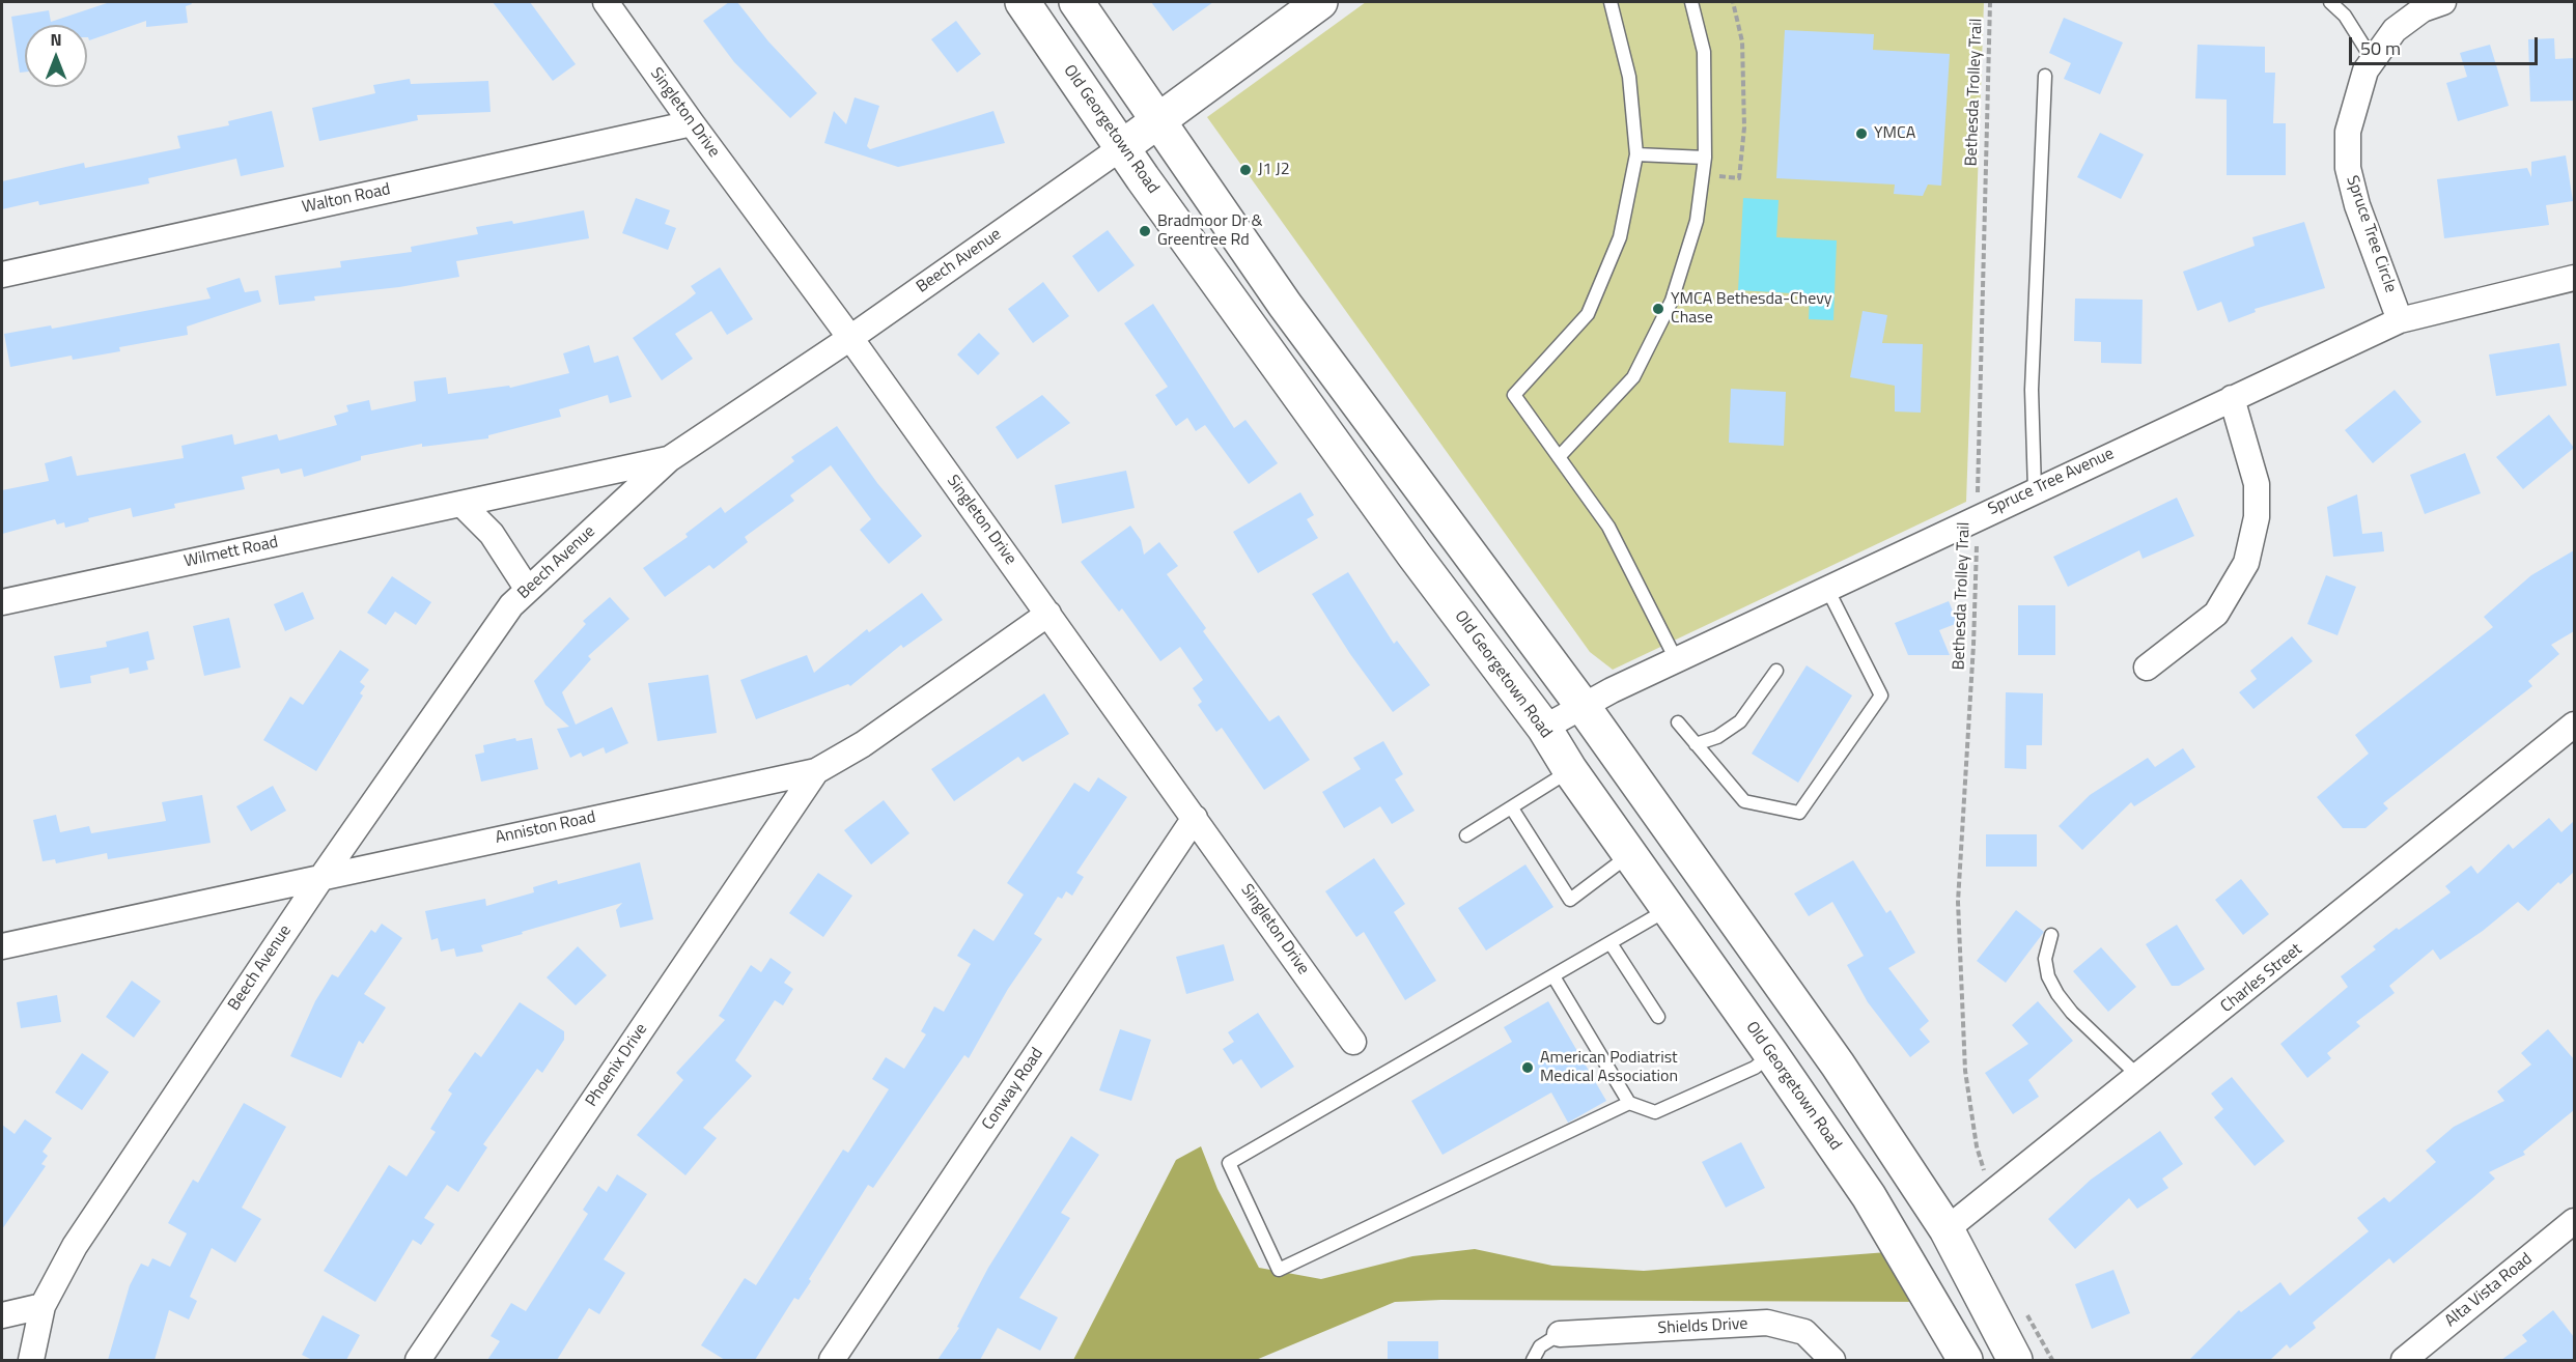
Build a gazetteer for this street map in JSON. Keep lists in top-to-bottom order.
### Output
{
  "streets": {
    "main road": ["Old Georgetown Road", "Beech Avenue"],
    "street": [
      "Singleton Drive",
      "Walton Road",
      "Spruce Tree Circle",
      "Spruce Tree Avenue",
      "Wilmett Road",
      "Anniston Road",
      "Charles Street",
      "Phoenix Drive",
      "Conway Road",
      "Alta Vista Road",
      "Shields Drive"
    ],
    "path": ["Bethesda Trolley Trail"]
  },
  "crossings": [
    ["Bethesda Trolley Trail", "Spruce Tree Avenue"],
    ["Singleton Drive", "Walton Road"],
    ["Singleton Drive", "Beech Avenue"],
    ["Singleton Drive", "Anniston Road"],
    ["Singleton Drive", "Conway Road"],
    ["Old Georgetown Road", "Beech Avenue"],
    ["Old Georgetown Road", "Spruce Tree Avenue"],
    ["Spruce Tree Circle", "Spruce Tree Avenue"],
    ["Beech Avenue", "Wilmett Road"],
    ["Beech Avenue", "Anniston Road"],
    ["Anniston Road", "Phoenix Drive"]
  ],
  "places": [
    "YMCA",
    "J1 J2",
    "Bradmoor Dr & Greentree Rd",
    "YMCA Bethesda-Chevy Chase",
    "American Podiatrist Medical Association"
  ],
  "scale_bar": "50 m",
  "north": "top"
}
